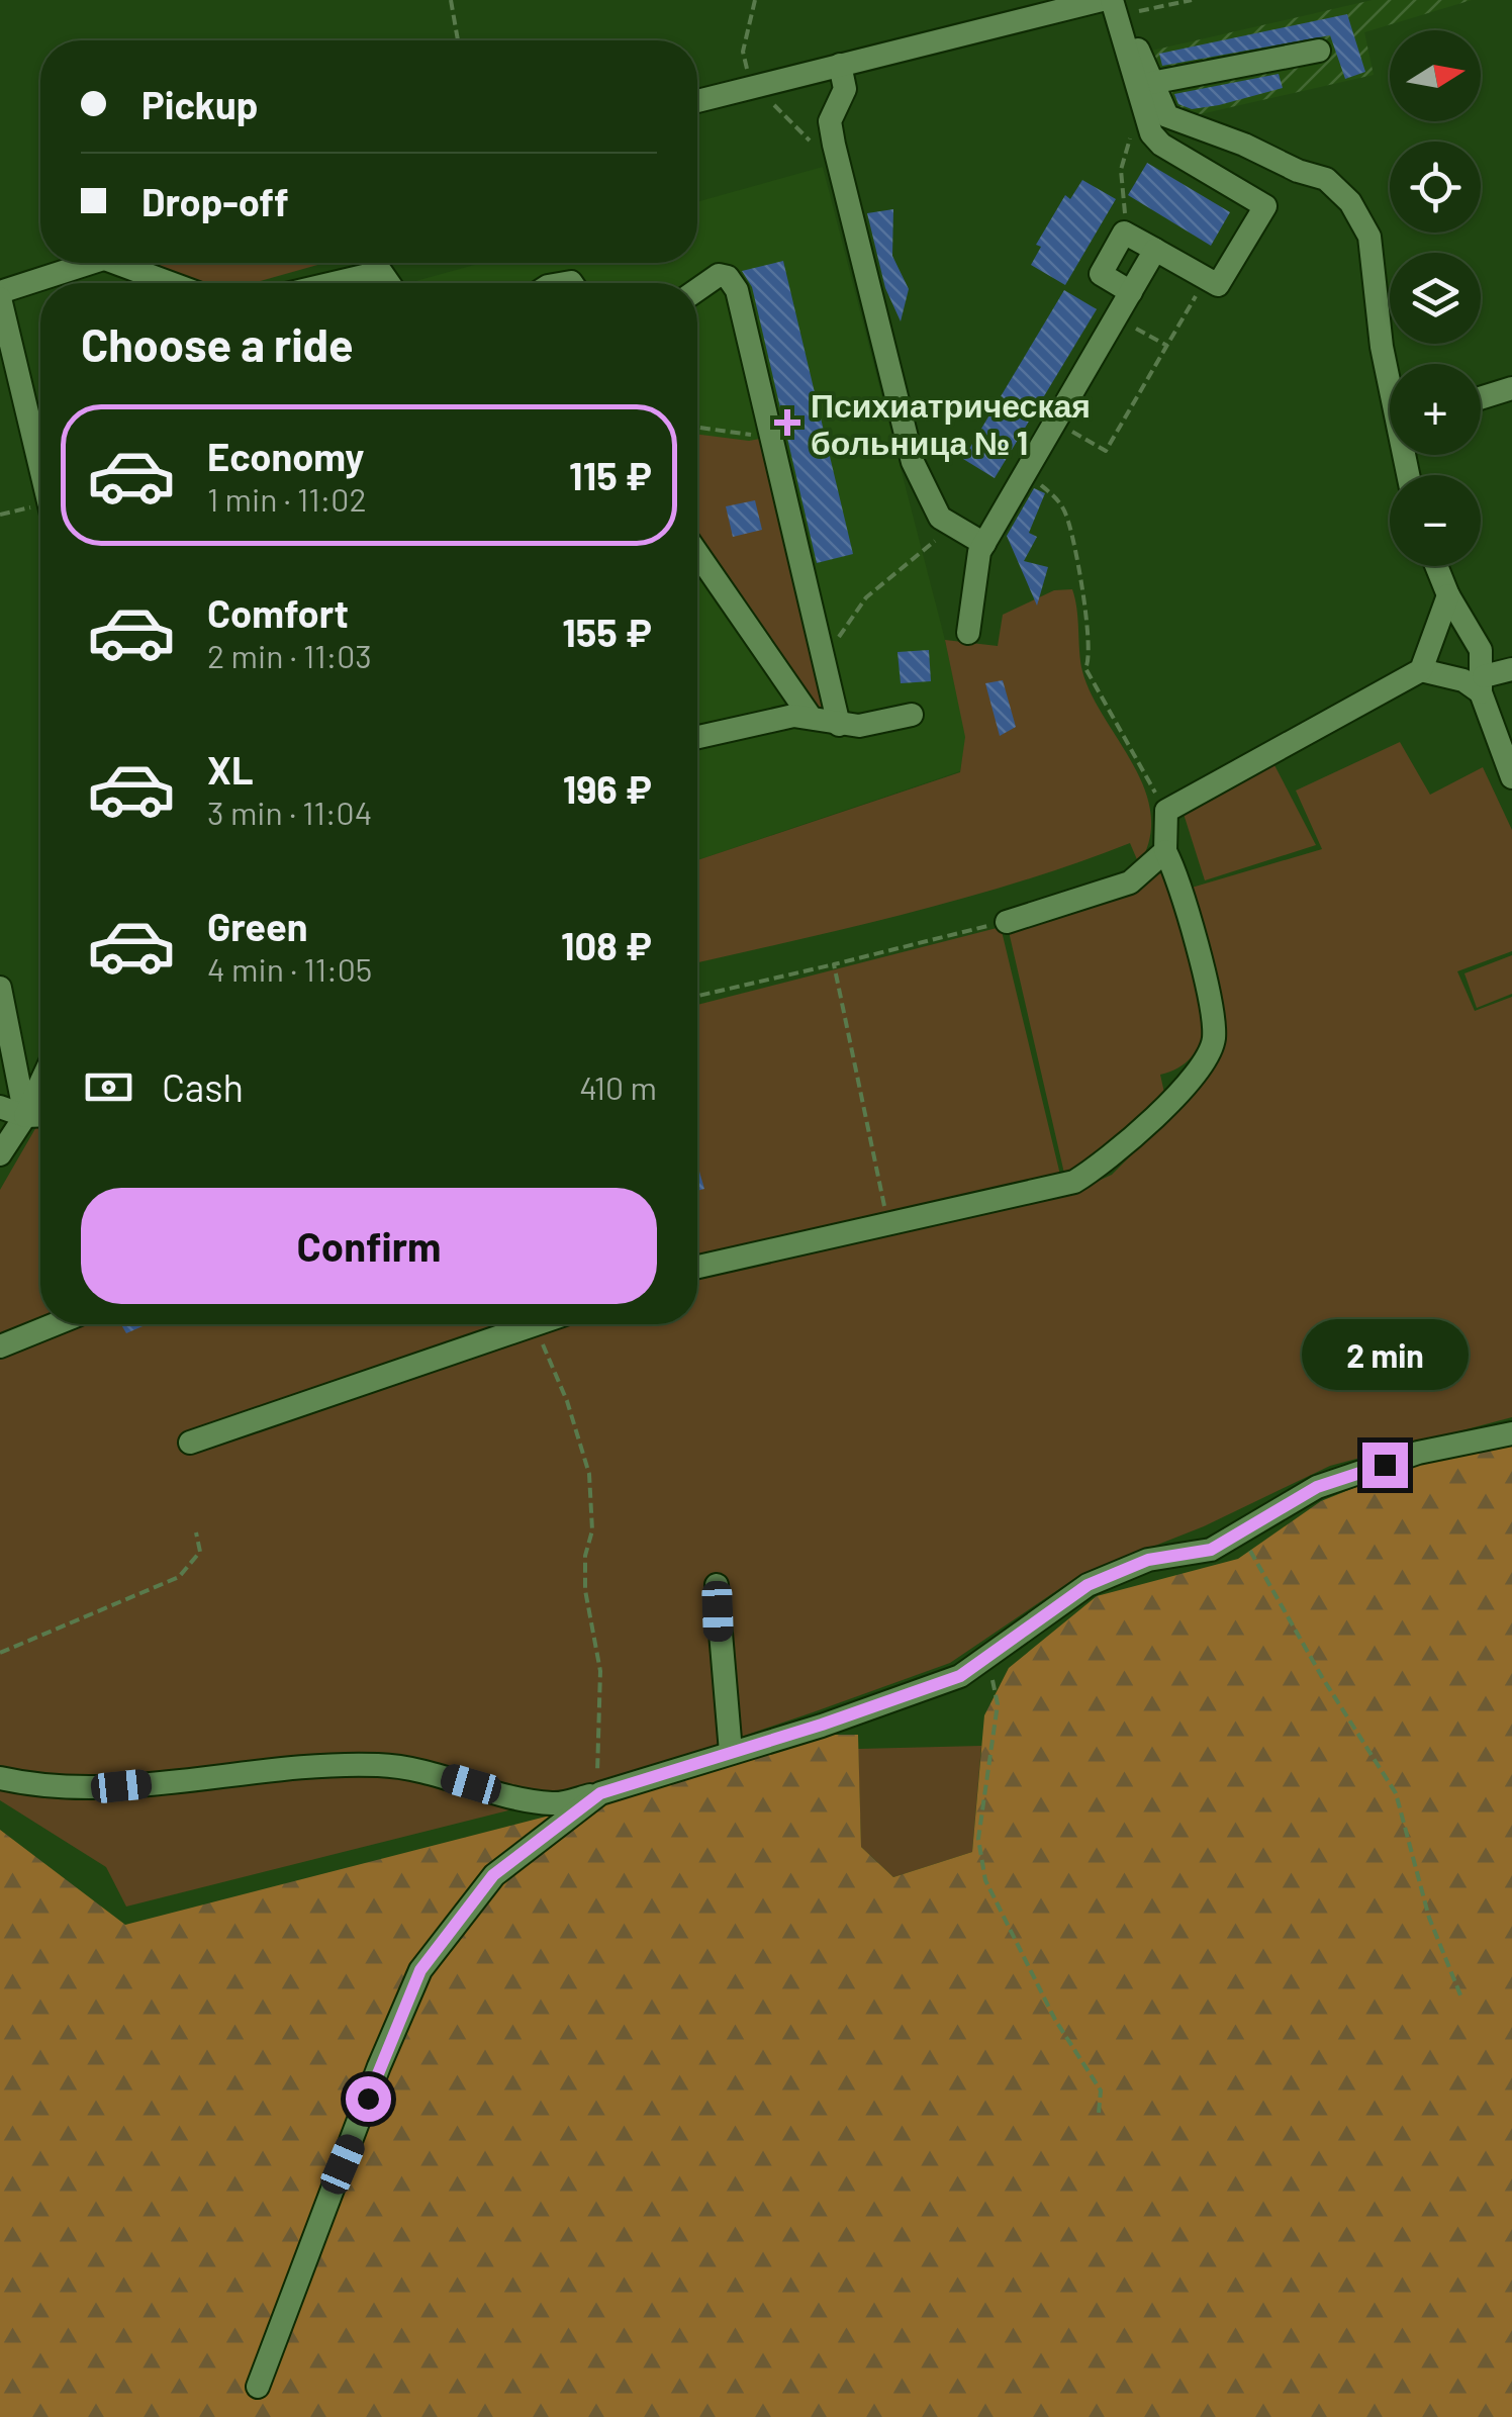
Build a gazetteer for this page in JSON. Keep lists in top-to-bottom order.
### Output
{
  "places": {
    "health": ["Психиатрическая больница № 1"]
  },
  "north": "right",
  "page": {
    "map_buttons": ["+", "−"],
    "banner": ["Pickup", "Drop-off"],
    "heading": "Choose a ride",
    "list": [
      {
        "name": "Economy",
        "note": "1 min · 11:02",
        "value": "115 ₽"
      },
      {
        "name": "Comfort",
        "note": "2 min · 11:03",
        "value": "155 ₽"
      },
      {
        "name": "XL",
        "note": "3 min · 11:04",
        "value": "196 ₽"
      },
      {
        "name": "Green",
        "note": "4 min · 11:05",
        "value": "108 ₽"
      }
    ],
    "pay": ["Cash", "410 m"],
    "buttons": "Confirm",
    "bubble": "2 min"
  }
}
